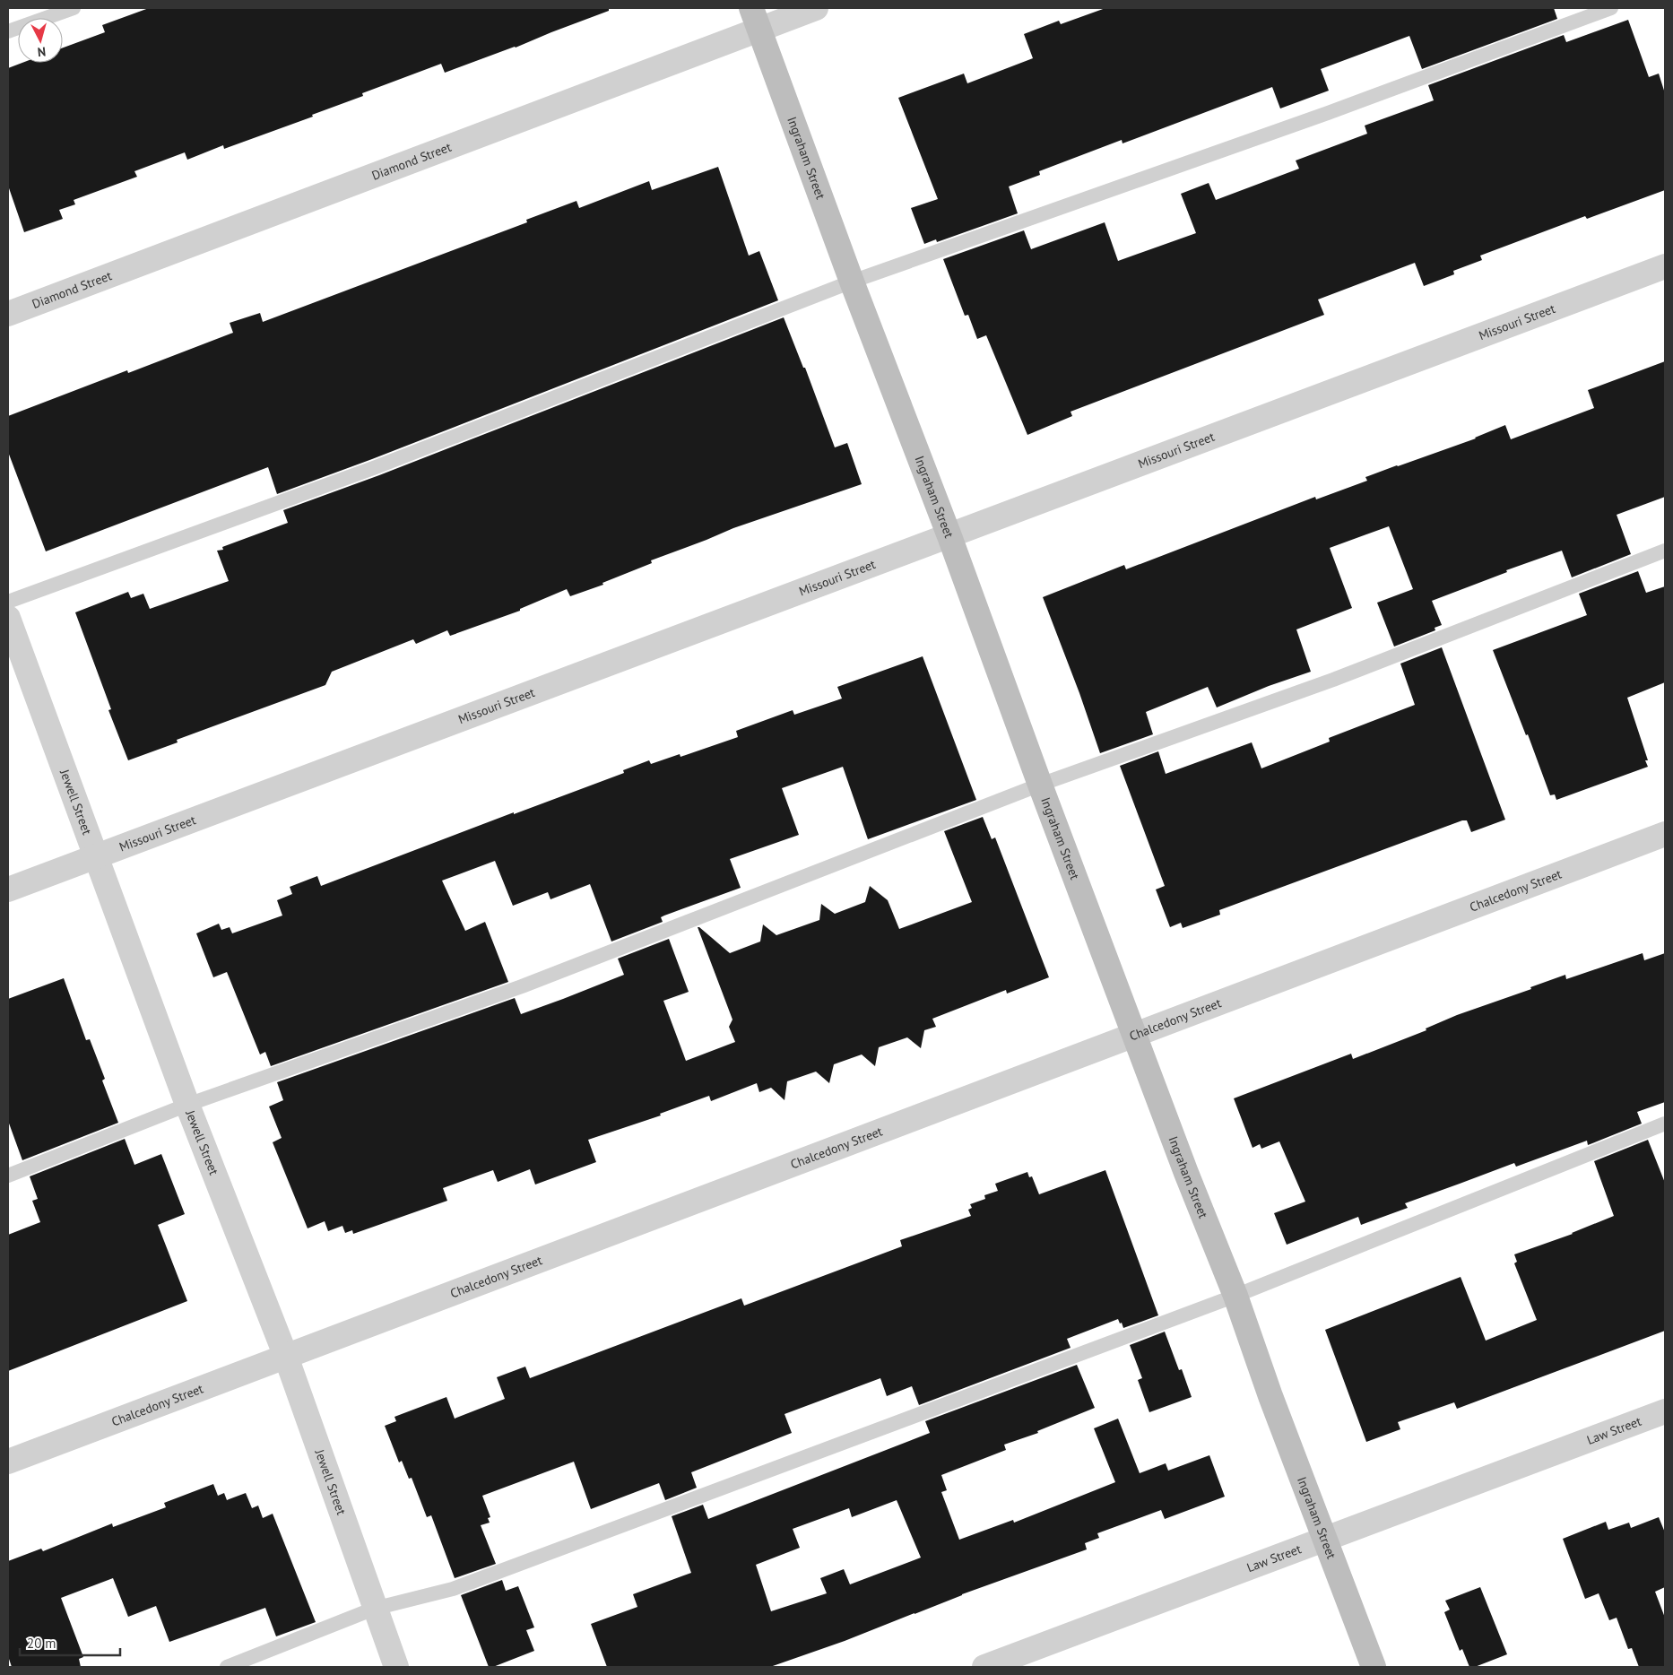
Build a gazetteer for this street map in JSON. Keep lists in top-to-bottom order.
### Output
{
  "streets": {
    "main road": ["Ingraham Street"],
    "street": [
      "Diamond Street",
      "Missouri Street",
      "Jewell Street",
      "Chalcedony Street",
      "Law Street"
    ]
  },
  "crossings": [
    ["Ingraham Street", "Diamond Street"],
    ["Ingraham Street", "Missouri Street"],
    ["Ingraham Street", "Chalcedony Street"],
    ["Ingraham Street", "Law Street"],
    ["Missouri Street", "Jewell Street"],
    ["Jewell Street", "Chalcedony Street"]
  ],
  "scale_bar": "20 m",
  "north": "bottom"
}
